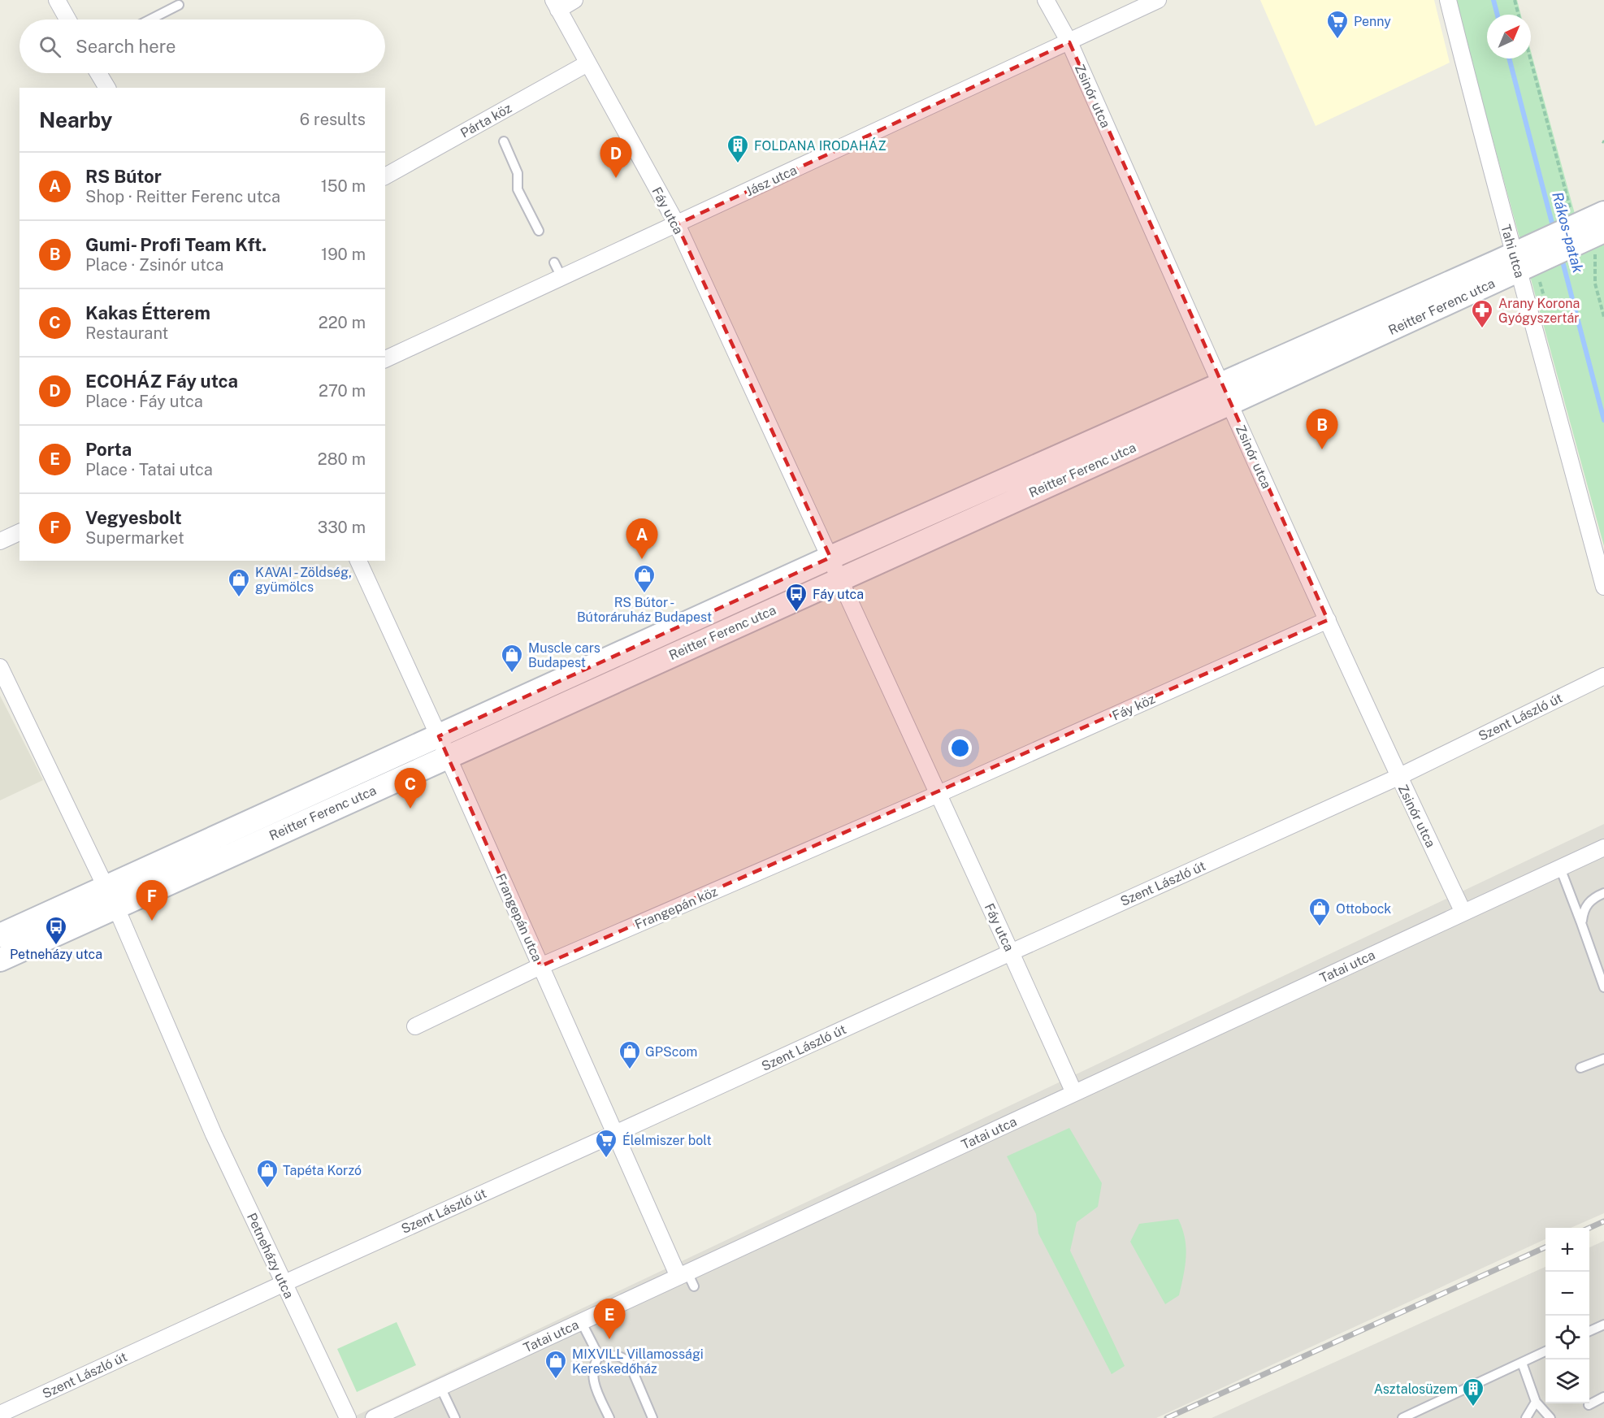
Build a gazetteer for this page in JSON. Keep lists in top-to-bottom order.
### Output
{
  "streets": {
    "street": [
      "Zsinór utca",
      "Párta köz",
      "Jász utca",
      "Fáy utca",
      "Tahi utca",
      "Reitter Ferenc utca",
      "Fáy köz",
      "Szent László út",
      "Frangepán köz",
      "Frangepán utca",
      "Tatai utca",
      "Petneházy utca"
    ]
  },
  "crossings": [
    ["Zsinór utca", "Jász utca"],
    ["Zsinór utca", "Reitter Ferenc utca"],
    ["Zsinór utca", "Fáy köz"],
    ["Zsinór utca", "Szent László út"],
    ["Zsinór utca", "Tatai utca"],
    ["Párta köz", "Fáy utca"],
    ["Jász utca", "Fáy utca"],
    ["Fáy utca", "Reitter Ferenc utca"],
    ["Fáy utca", "Fáy köz"],
    ["Fáy utca", "Szent László út"],
    ["Fáy utca", "Frangepán köz"],
    ["Fáy utca", "Tatai utca"],
    ["Tahi utca", "Reitter Ferenc utca"],
    ["Reitter Ferenc utca", "Frangepán utca"],
    ["Reitter Ferenc utca", "Petneházy utca"],
    ["Fáy köz", "Frangepán köz"],
    ["Szent László út", "Frangepán utca"],
    ["Szent László út", "Petneházy utca"],
    ["Frangepán köz", "Frangepán utca"],
    ["Frangepán utca", "Tatai utca"]
  ],
  "water": ["Rákos-patak"],
  "places": {
    "supermarket": ["Penny", "Élelmiszer bolt"],
    "building": ["FOLDANA IRODAHÁZ", "Asztalosüzem"],
    "pharmacy": ["Arany Korona Gyógyszertár"],
    "shop": [
      "RS Bútor - Bútoráruház Budapest",
      "KAVAI - Zöldség, gyümölcs",
      "Muscle cars Budapest",
      "Ottobock",
      "GPScom",
      "Tapéta Korzó",
      "MIXVILL Villamossági Kereskedőház"
    ],
    "bus stop": ["Fáy utca", "Petneházy utca"]
  },
  "north": "top right",
  "page": {
    "search": "Search here",
    "heading": ["Nearby", "6 results"],
    "pins": [
      "D",
      "B",
      "A",
      "C",
      "F",
      "E"
    ],
    "list": [
      {
        "mark": "A",
        "name": "RS Bútor",
        "note": "Shop · Reitter Ferenc utca",
        "value": "150 m"
      },
      {
        "mark": "B",
        "name": "Gumi- Profi Team Kft.",
        "note": "Place · Zsinór utca",
        "value": "190 m"
      },
      {
        "mark": "C",
        "name": "Kakas Étterem",
        "note": "Restaurant",
        "value": "220 m"
      },
      {
        "mark": "D",
        "name": "ECOHÁZ Fáy utca",
        "note": "Place · Fáy utca",
        "value": "270 m"
      },
      {
        "mark": "E",
        "name": "Porta",
        "note": "Place · Tatai utca",
        "value": "280 m"
      },
      {
        "mark": "F",
        "name": "Vegyesbolt",
        "note": "Supermarket",
        "value": "330 m"
      }
    ],
    "map_buttons": ["+", "−"]
  }
}
